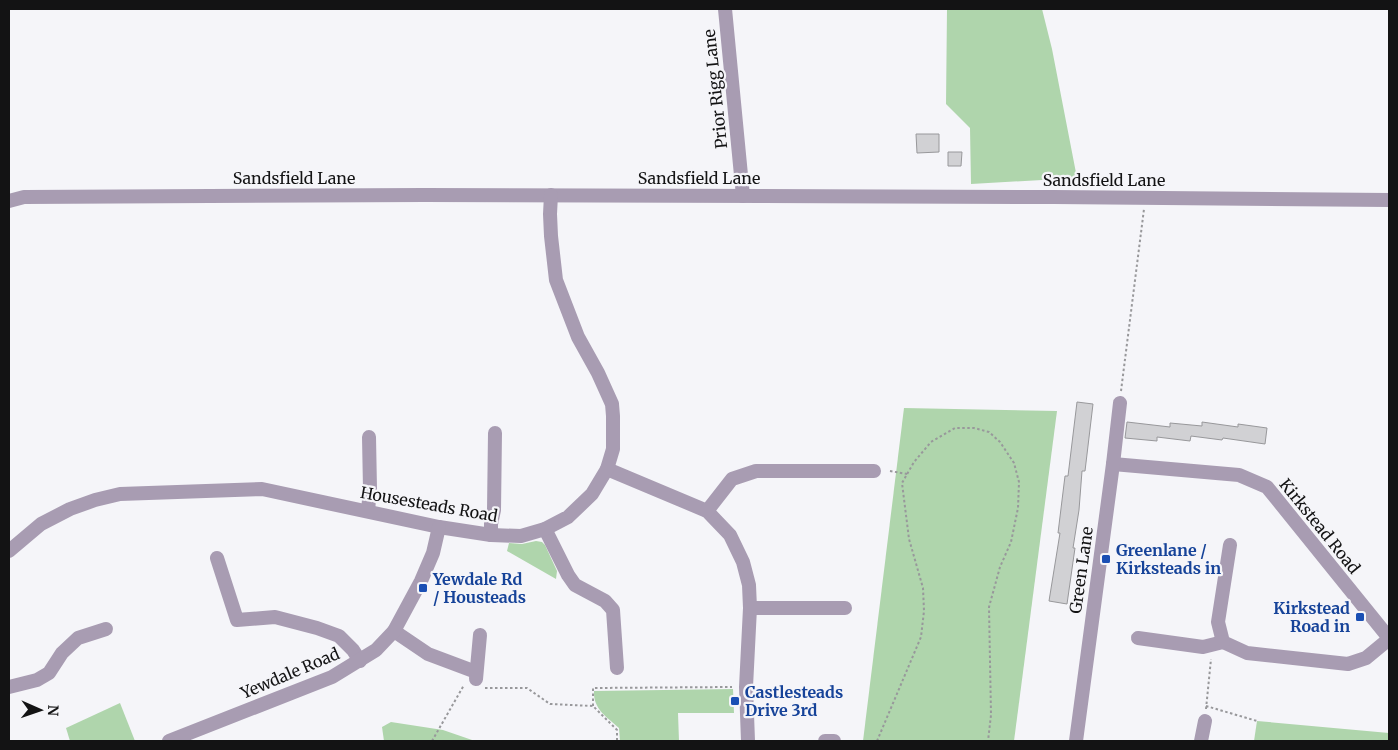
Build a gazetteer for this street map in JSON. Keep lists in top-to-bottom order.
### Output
{
  "streets": {
    "street": [
      "Prior Rigg Lane",
      "Sandsfield Lane",
      "Housesteads Road",
      "Kirkstead Road",
      "Green Lane",
      "Yewdale Road"
    ]
  },
  "crossings": [
    ["Prior Rigg Lane", "Sandsfield Lane"],
    ["Sandsfield Lane", "Housesteads Road"],
    ["Housesteads Road", "Yewdale Road"],
    ["Kirkstead Road", "Green Lane"]
  ],
  "places": {
    "transit": [
      "Greenlane / Kirksteads in",
      "Yewdale Rd / Housteads",
      "Kirkstead Road in",
      "Castlesteads Drive 3rd"
    ]
  },
  "north": "right"
}
